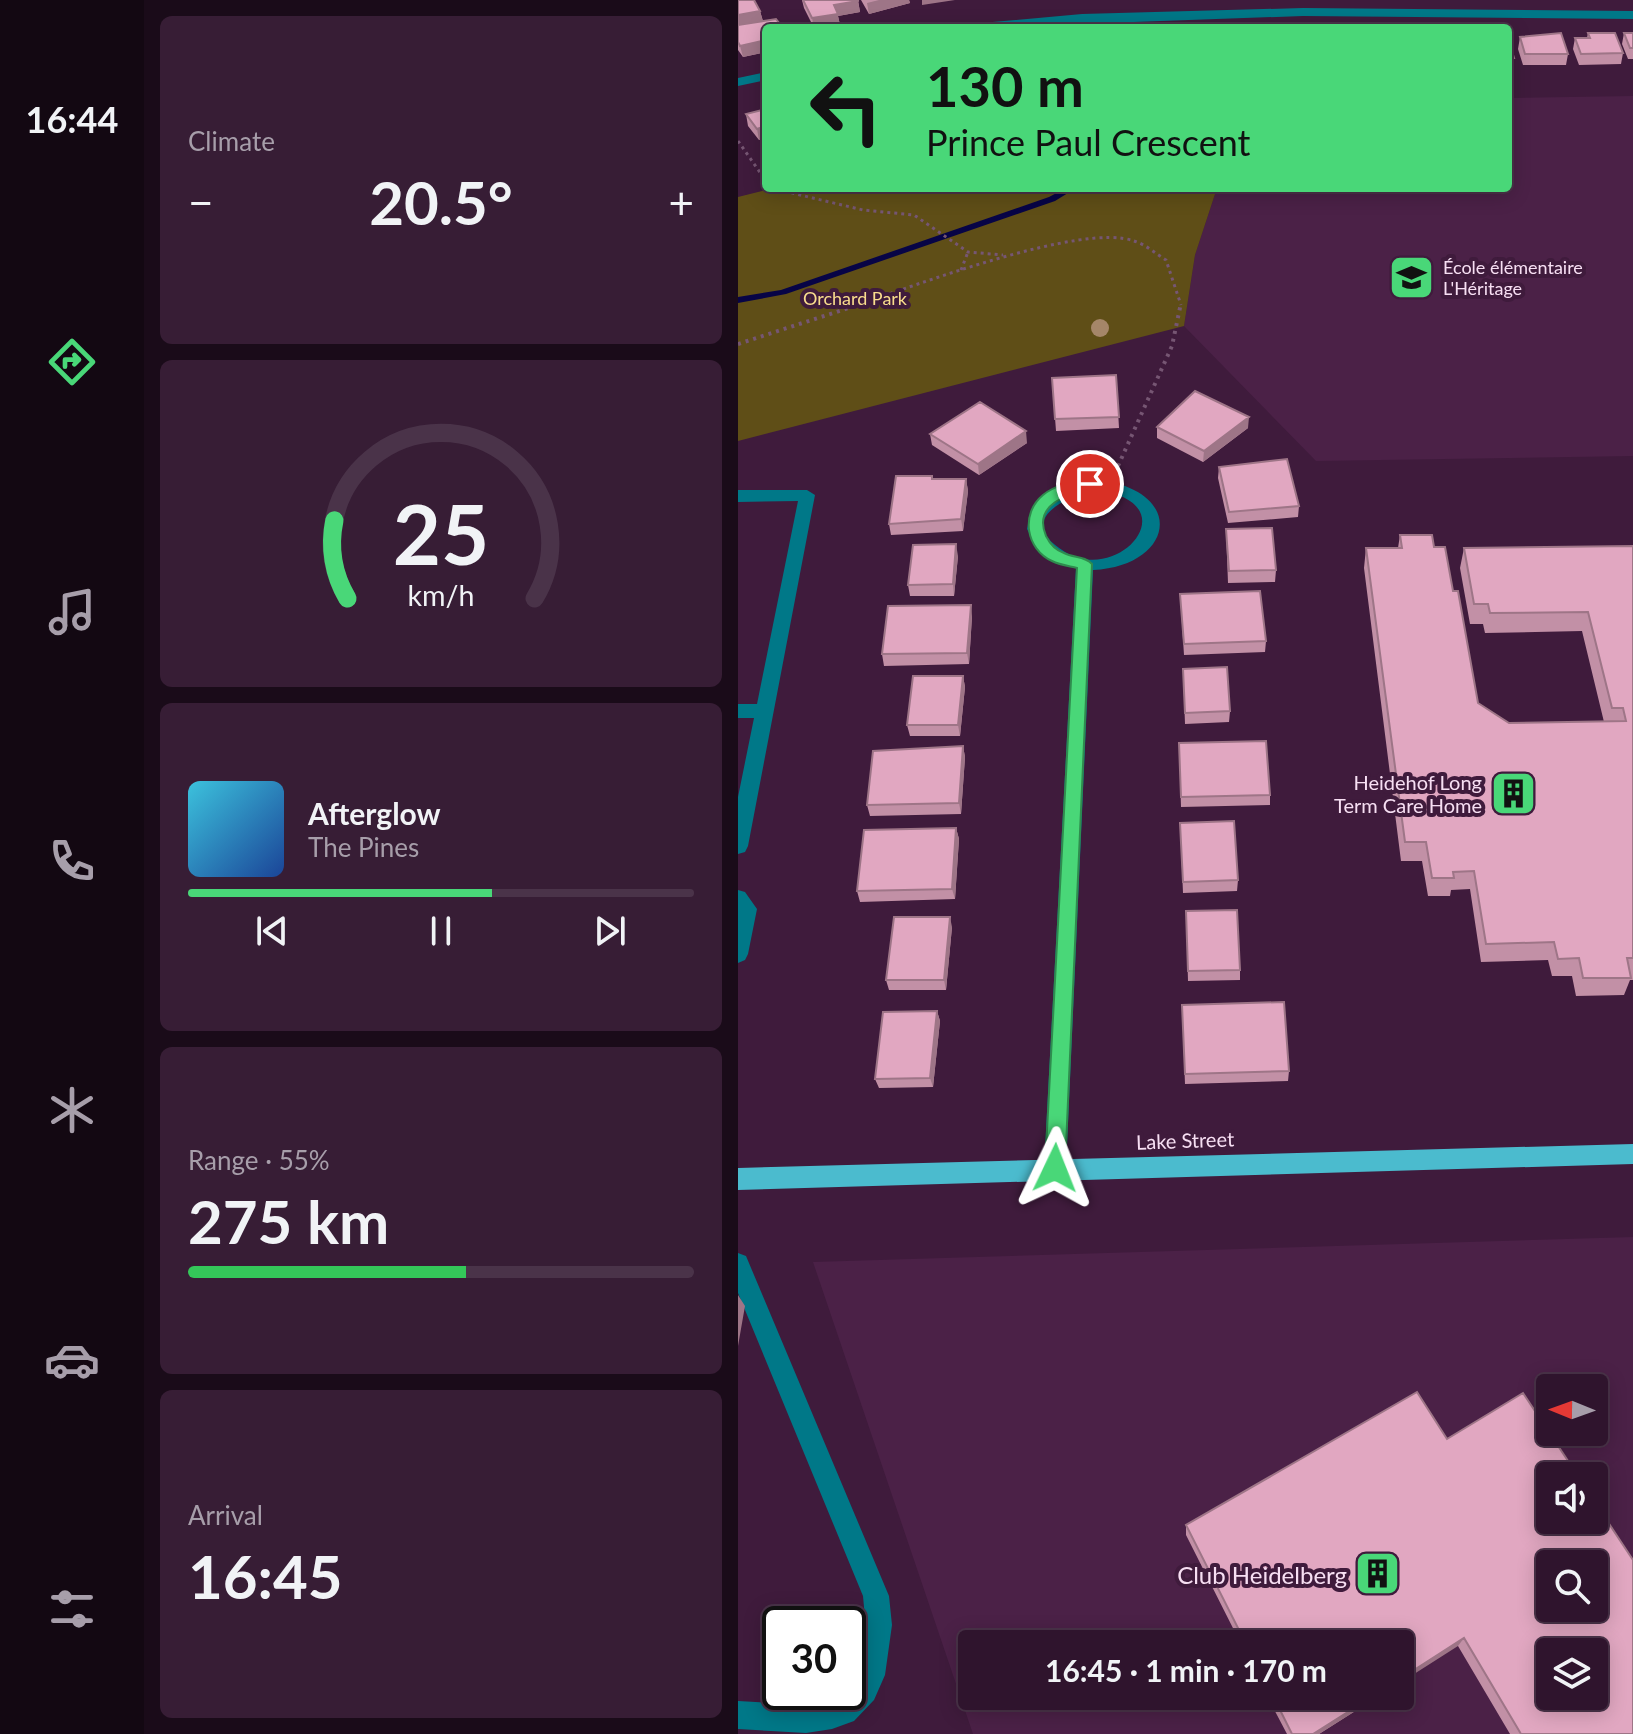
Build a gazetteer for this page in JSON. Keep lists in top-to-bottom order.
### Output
{
  "streets": {
    "main road": ["Lake Street"]
  },
  "parks": ["Orchard Park"],
  "places": {
    "school or university": ["École élémentaire L'Héritage"],
    "building": ["Heidehof Long Term Care Home", "Club Heidelberg"]
  },
  "north": "left",
  "page": {
    "tabs": "16:44",
    "tile": [
      "Climate",
      ["Range · 55%", "275 km"],
      ["Arrival", "16:45"]
    ],
    "turn": ["130 m", "Prince Paul Crescent"],
    "heat": ["−", "20.5°", "+"],
    "song": ["Afterglow", "The Pines"],
    "limit": "30",
    "trip": "16:45 · 1 min · 170 m",
    "gauge": ["25", "km/h"]
  }
}
